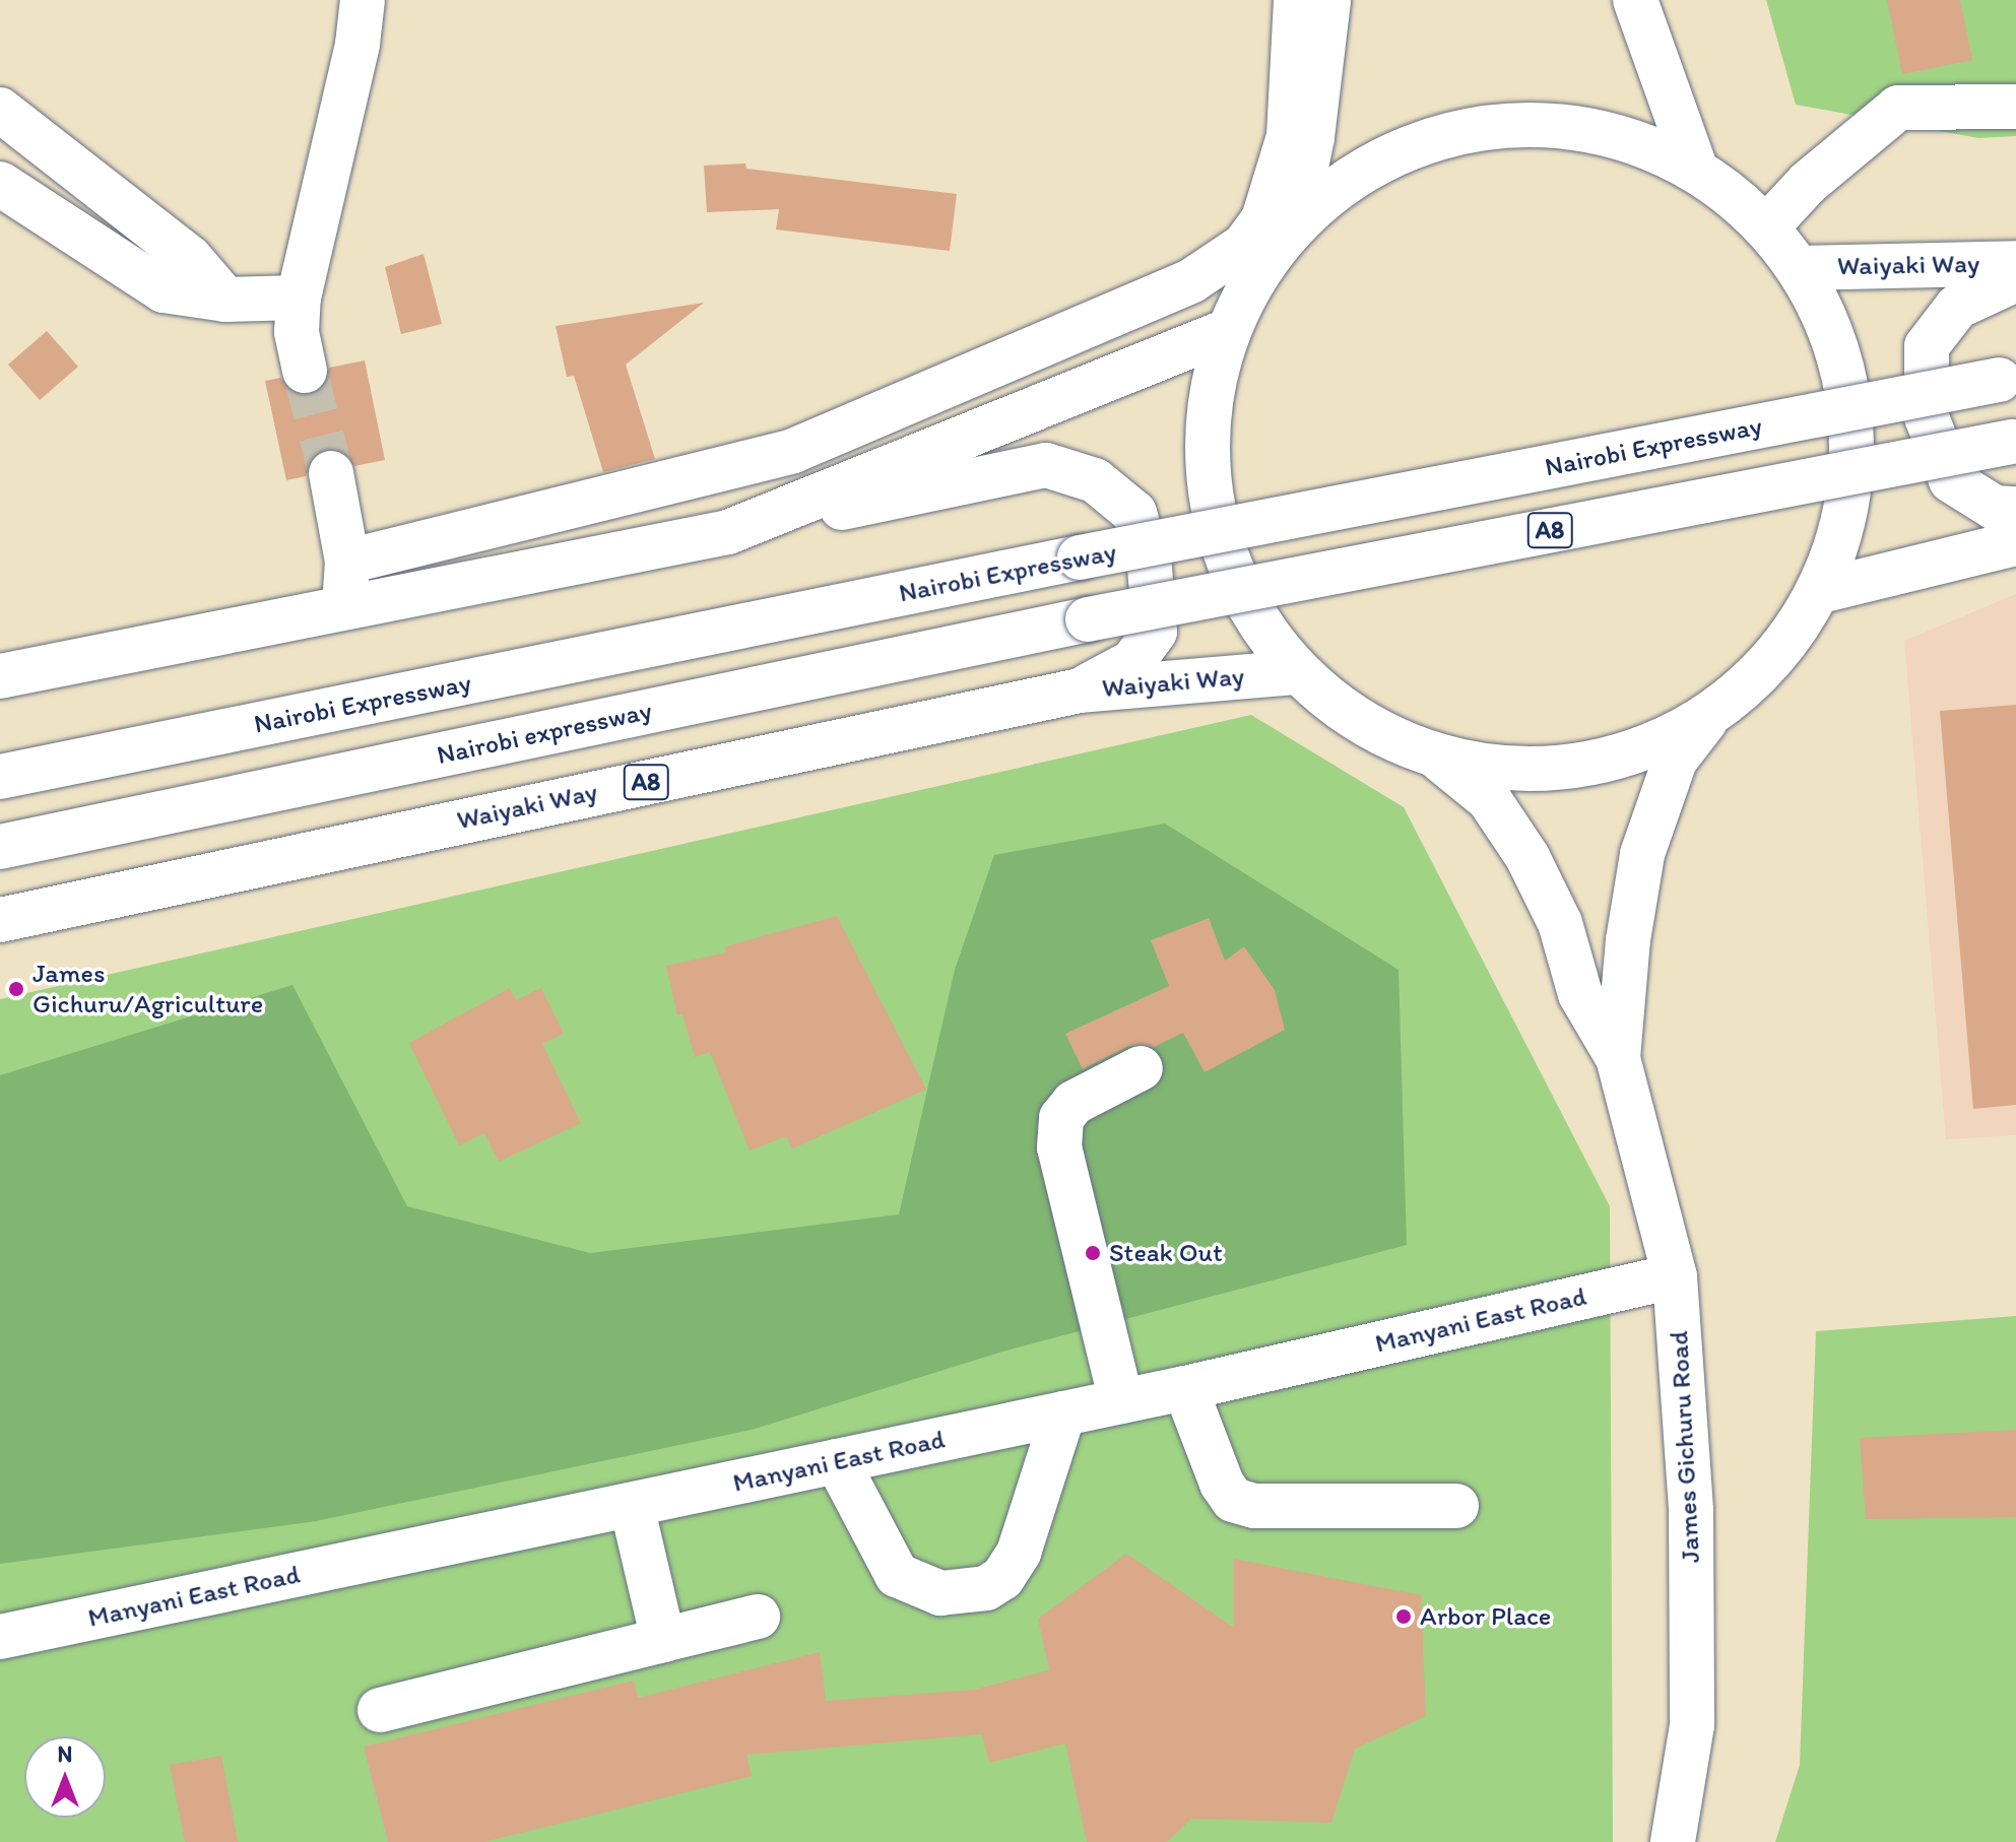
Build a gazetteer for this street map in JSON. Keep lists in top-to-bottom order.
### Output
{
  "streets": {
    "main road": [
      "Waiyaki Way",
      "Nairobi Expressway",
      "A8",
      "Nairobi expressway",
      "Manyani East Road",
      "James Gichuru Road"
    ]
  },
  "crossings": [
    ["Manyani East Road", "James Gichuru Road"]
  ],
  "places": ["James Gichuru/Agriculture", "Steak Out", "Arbor Place"],
  "north": "top"
}
